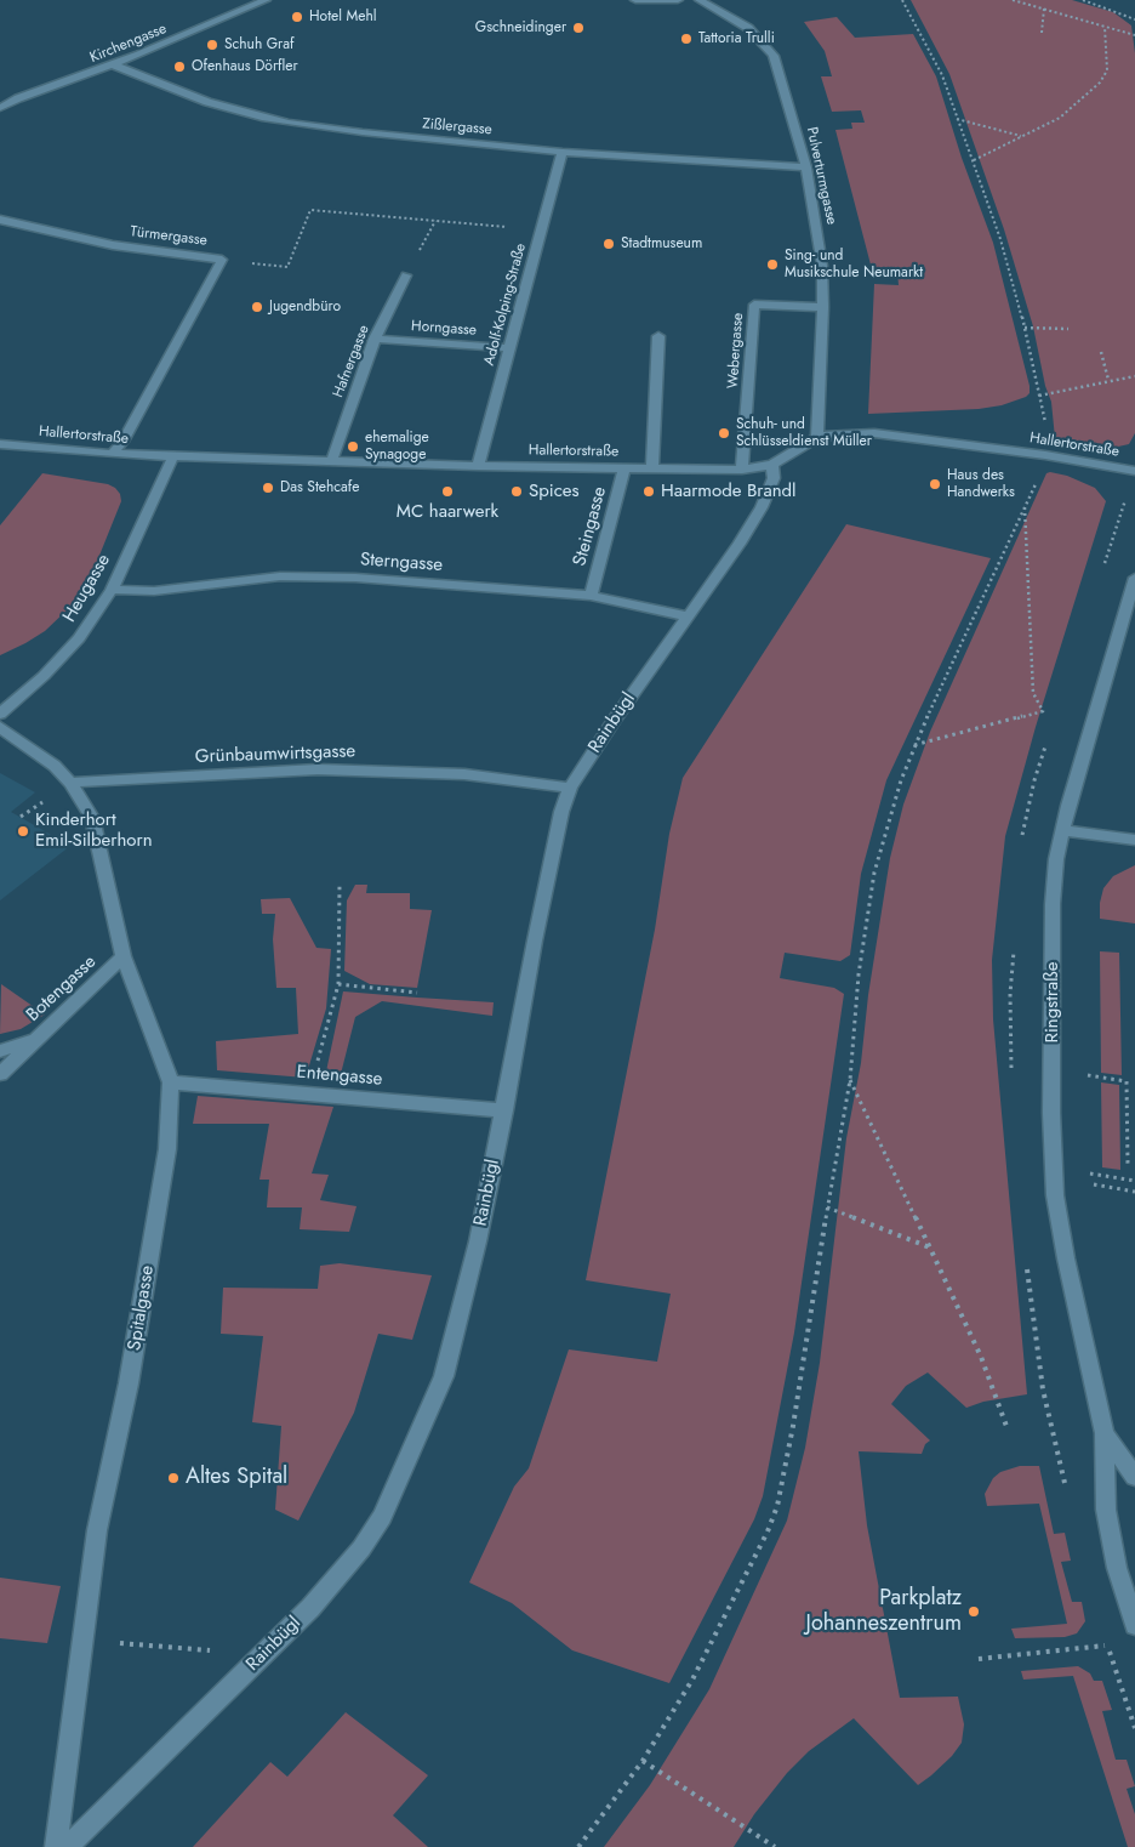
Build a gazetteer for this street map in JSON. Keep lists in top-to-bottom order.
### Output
{
  "streets": {
    "street": [
      "Kirchengasse",
      "Zißlergasse",
      "Pulverturmgasse",
      "Türmergasse",
      "Adolf-Kolping-Straße",
      "Horngasse",
      "Webergasse",
      "Hafnergasse",
      "Hallertorstraße",
      "Steingasse",
      "Sterngasse",
      "Heugasse",
      "Rainbügl",
      "Grünbaumwirtsgasse",
      "Botengasse",
      "Ringstraße",
      "Entengasse",
      "Spitalgasse"
    ]
  },
  "crossings": [
    ["Kirchengasse", "Zißlergasse"],
    ["Zißlergasse", "Pulverturmgasse"],
    ["Zißlergasse", "Adolf-Kolping-Straße"],
    ["Pulverturmgasse", "Webergasse"],
    ["Pulverturmgasse", "Hallertorstraße"],
    ["Türmergasse", "Hallertorstraße"],
    ["Adolf-Kolping-Straße", "Horngasse"],
    ["Adolf-Kolping-Straße", "Hallertorstraße"],
    ["Horngasse", "Hafnergasse"],
    ["Webergasse", "Hallertorstraße"],
    ["Hafnergasse", "Hallertorstraße"],
    ["Hallertorstraße", "Steingasse"],
    ["Hallertorstraße", "Heugasse"],
    ["Hallertorstraße", "Rainbügl"],
    ["Steingasse", "Sterngasse"],
    ["Sterngasse", "Heugasse"],
    ["Sterngasse", "Rainbügl"],
    ["Rainbügl", "Grünbaumwirtsgasse"],
    ["Rainbügl", "Entengasse"],
    ["Grünbaumwirtsgasse", "Spitalgasse"],
    ["Botengasse", "Spitalgasse"],
    ["Entengasse", "Spitalgasse"]
  ],
  "places": [
    "Hotel Mehl",
    "Gschneidinger",
    "Tattoria Trulli",
    "Schuh Graf",
    "Ofenhaus Dörfler",
    "Stadtmuseum",
    "Sing- und Musikschule Neumarkt",
    "Jugendbüro",
    "Schuh- und Schlüsseldienst Müller",
    "ehemalige Synagoge",
    "Haus des Handwerks",
    "Das Stehcafe",
    "MC haarwerk",
    "Spices",
    "Haarmode Brandl",
    "Kinderhort Emil-Silberhorn",
    "Altes Spital",
    "Parkplatz Johanneszentrum"
  ]
}
